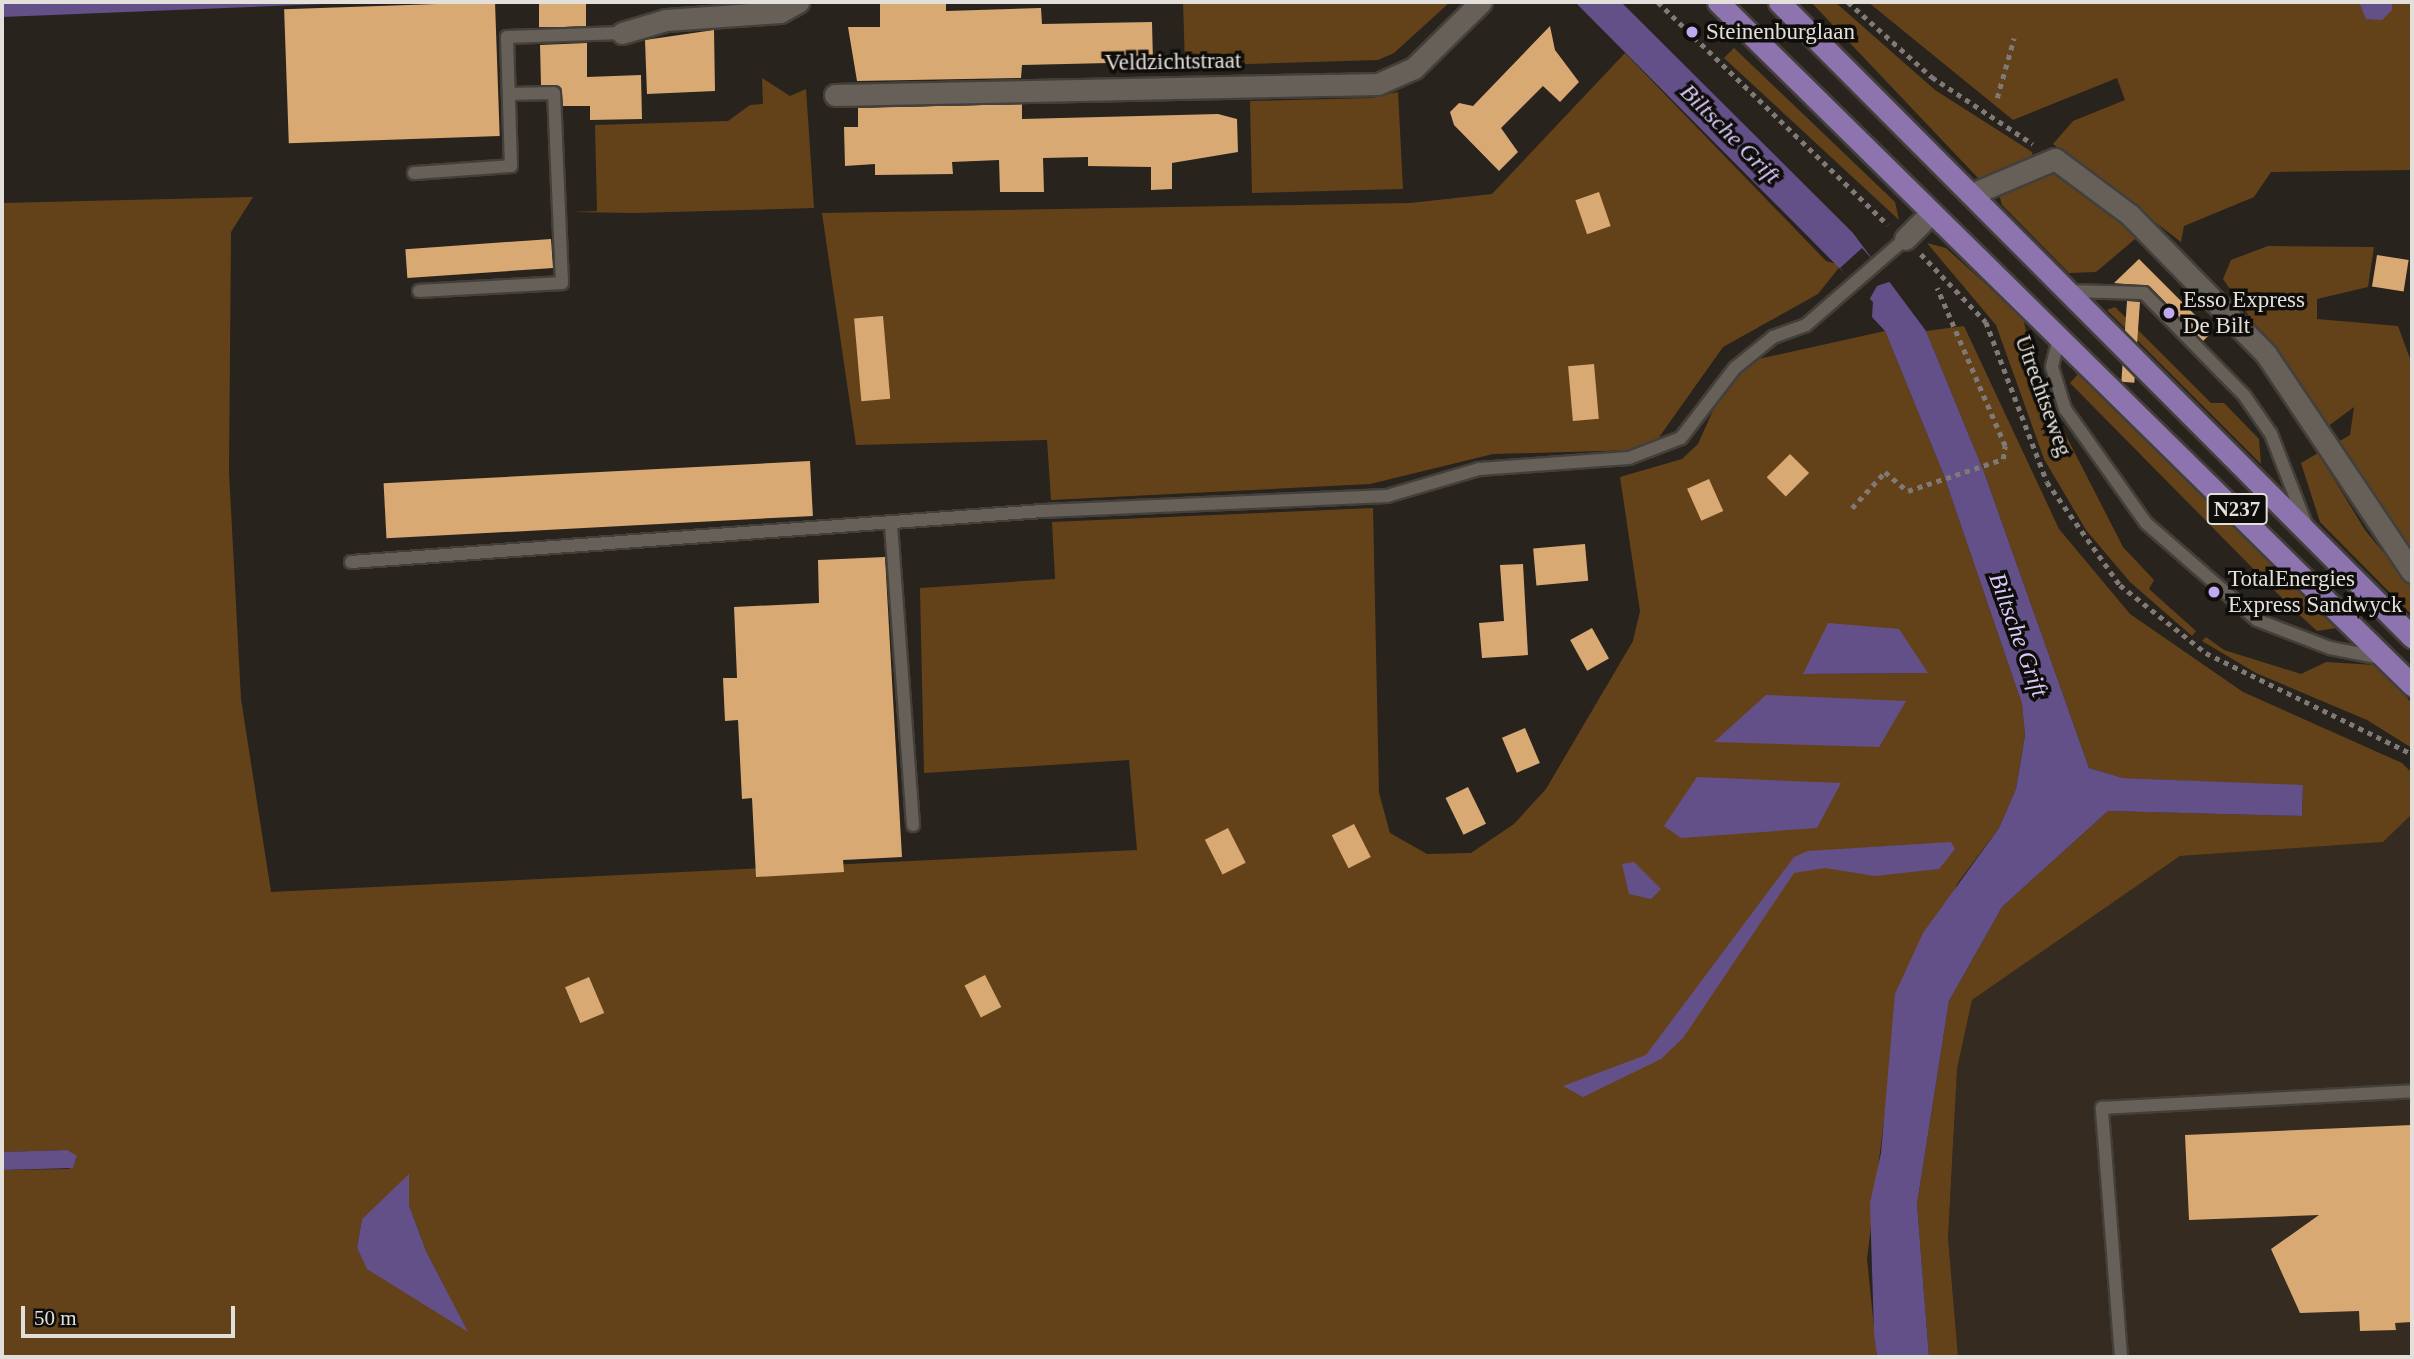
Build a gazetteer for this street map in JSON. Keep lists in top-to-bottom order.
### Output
{
  "streets": {
    "main road": ["Utrechtseweg", "N237"],
    "street": ["Veldzichtstraat"]
  },
  "water": ["Biltsche Grift"],
  "places": ["Steinenburglaan", "Esso Express De Bilt", "TotalEnergies Express Sandwyck"],
  "scale_bar": "50 m"
}
